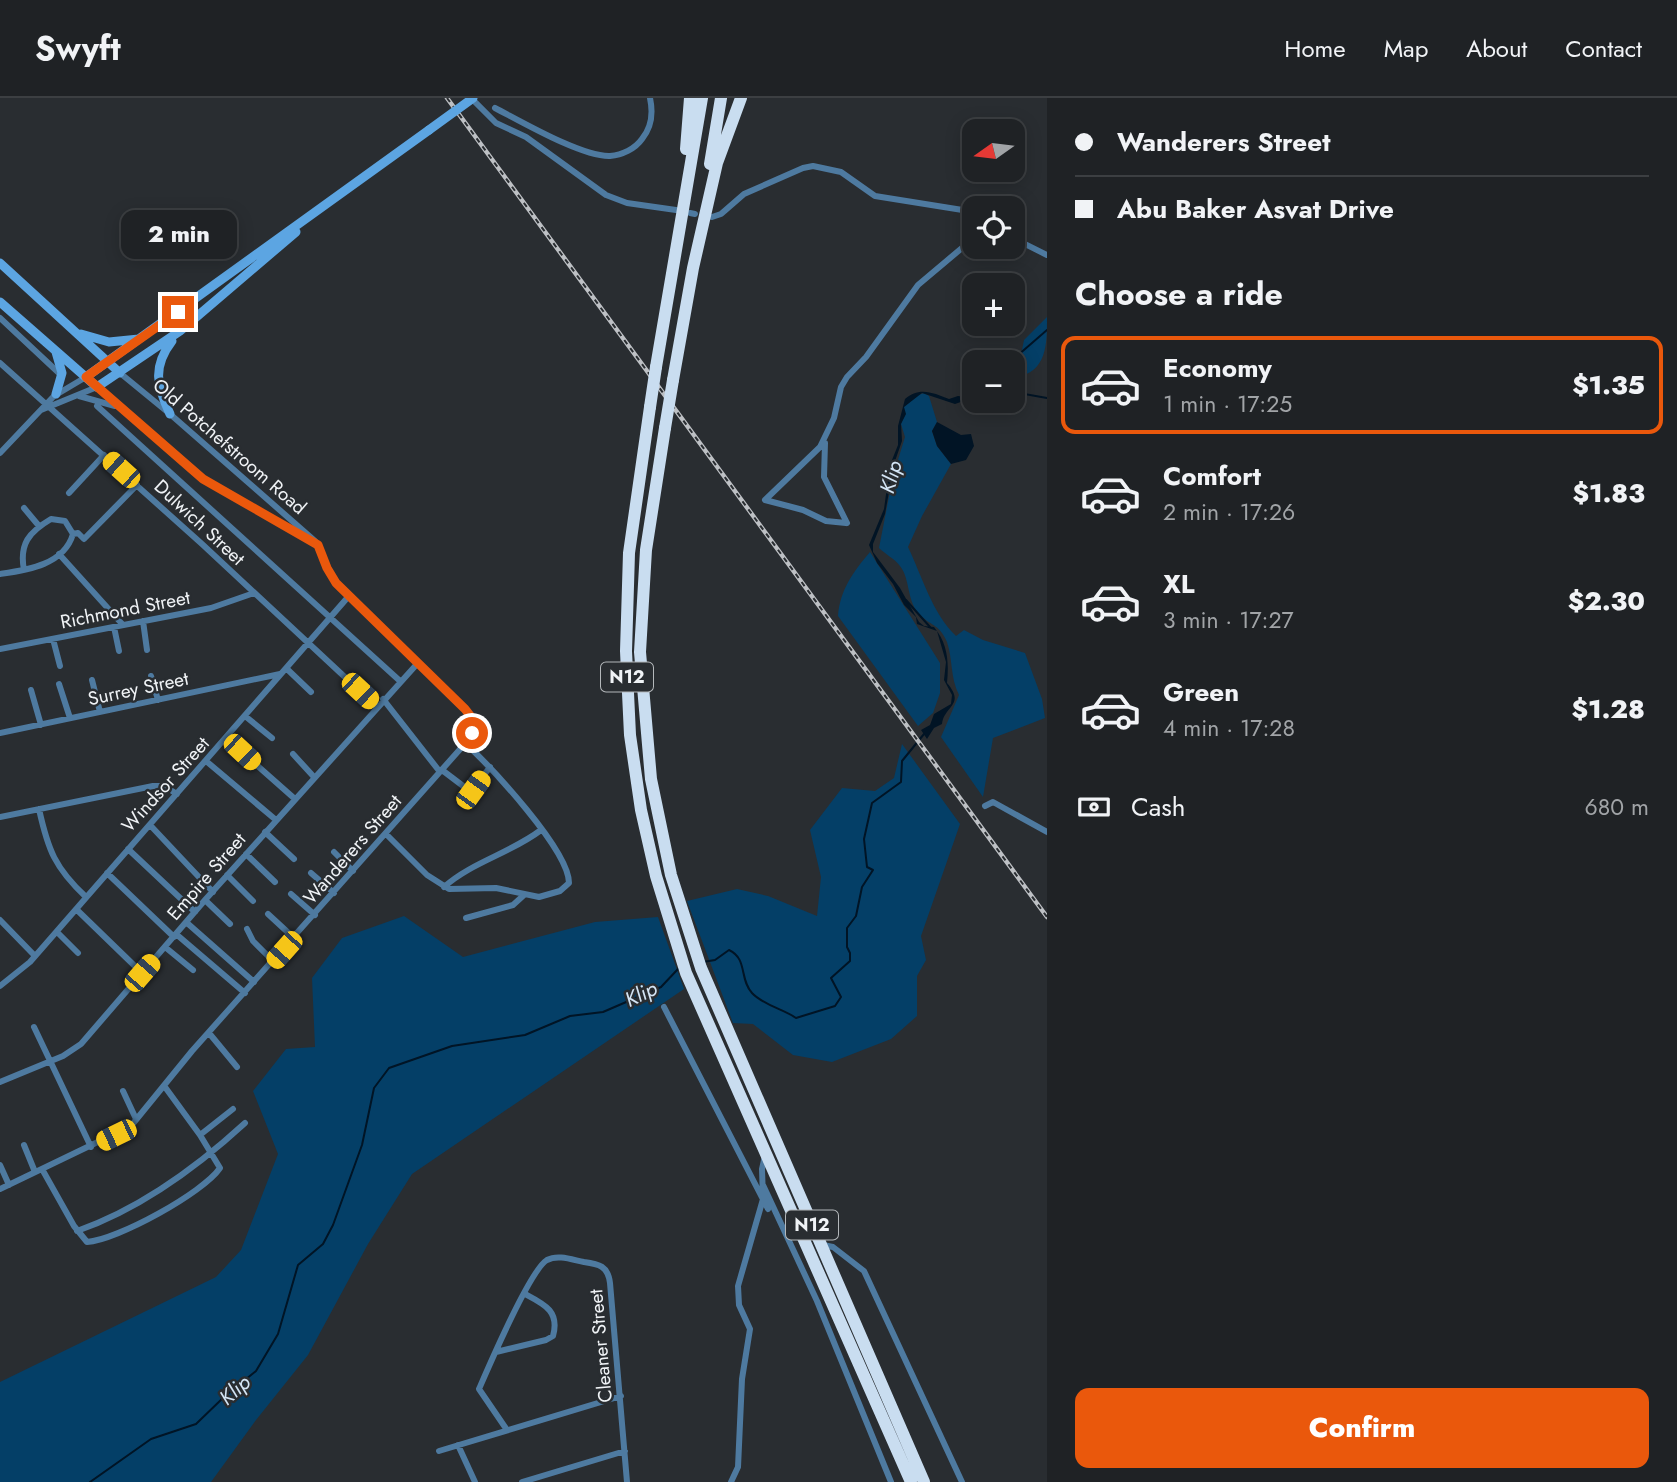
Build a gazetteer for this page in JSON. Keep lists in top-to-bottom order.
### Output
{
  "streets": {
    "highway": ["N12"],
    "street": [
      "Old Potchefstroom Road",
      "Dulwich Street",
      "Richmond Street",
      "Surrey Street",
      "Windsor Street",
      "Wanderers Street",
      "Empire Street",
      "Cleaner Street"
    ]
  },
  "crossings": [
    ["Dulwich Street", "Richmond Street"],
    ["Dulwich Street", "Windsor Street"],
    ["Dulwich Street", "Empire Street"],
    ["Surrey Street", "Windsor Street"]
  ],
  "water": ["Klip"],
  "north": "left",
  "page": {
    "header": "Swyft",
    "nav": [
      "Home",
      "Map",
      "About",
      "Contact"
    ],
    "banner": ["Wanderers Street", "Abu Baker Asvat Drive"],
    "map_buttons": ["+", "−"],
    "bubble": "2 min",
    "heading": "Choose a ride",
    "list": [
      {
        "name": "Economy",
        "note": "1 min · 17:25",
        "value": "$1.35"
      },
      {
        "name": "Comfort",
        "note": "2 min · 17:26",
        "value": "$1.83"
      },
      {
        "name": "XL",
        "note": "3 min · 17:27",
        "value": "$2.30"
      },
      {
        "name": "Green",
        "note": "4 min · 17:28",
        "value": "$1.28"
      }
    ],
    "pay": ["Cash", "680 m"],
    "buttons": "Confirm"
  }
}
